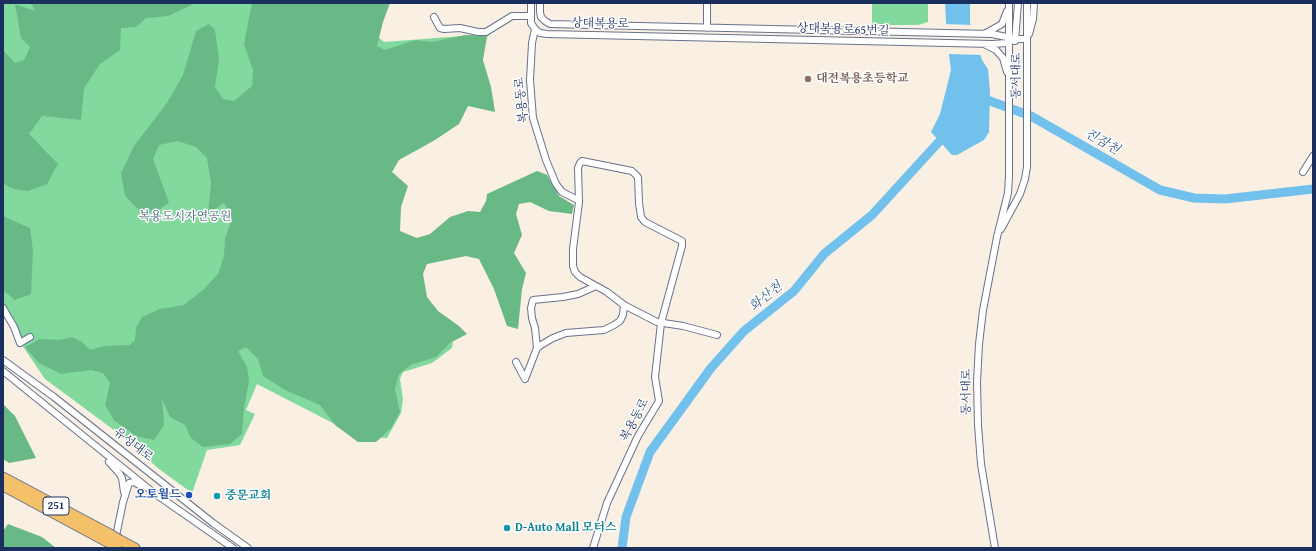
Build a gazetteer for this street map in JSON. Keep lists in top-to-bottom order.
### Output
{
  "streets": {
    "highway": ["251"],
    "street": [
      "상대복용로",
      "상대복용로65번길",
      "동서대로",
      "복용동로",
      "유성대로"
    ]
  },
  "crossings": [
    ["상대복용로", "상대복용로65번길"],
    ["상대복용로", "복용동로"],
    ["상대복용로65번길", "동서대로"]
  ],
  "water": ["진잠천", "화산천"],
  "parks": ["복용도시자연공원"],
  "places": [
    "대전복용초등학교",
    "오토월드",
    "중문교회",
    "D-Auto Mall 모터스"
  ]
}
